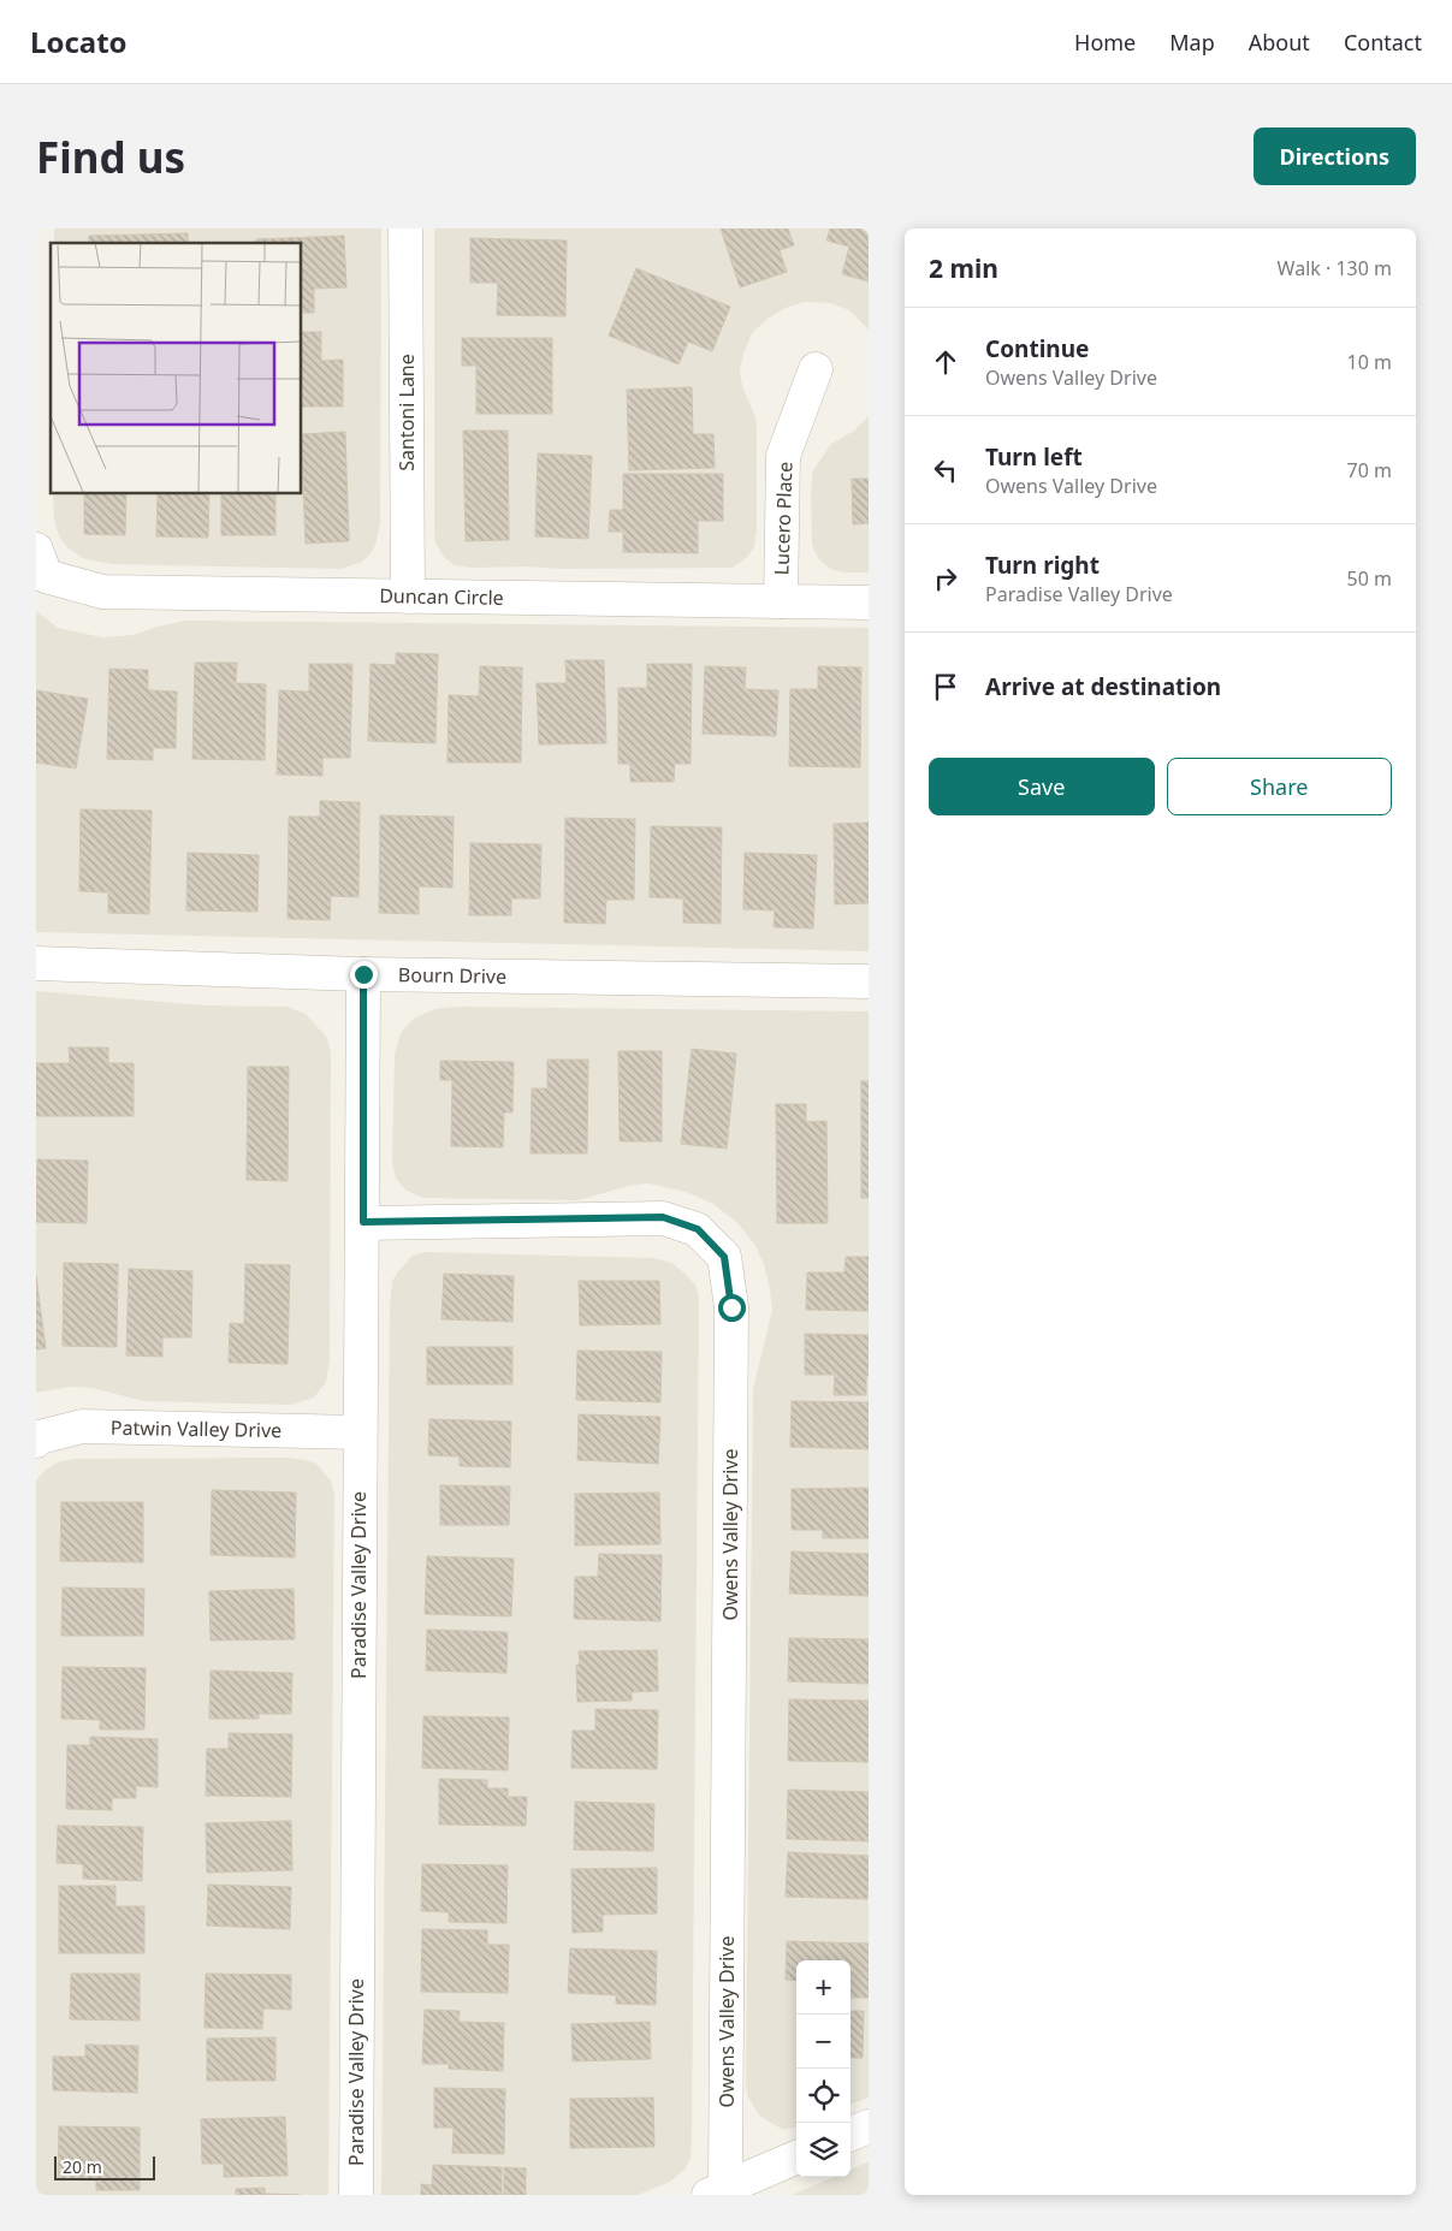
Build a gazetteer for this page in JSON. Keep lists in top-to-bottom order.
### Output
{
  "streets": {
    "street": [
      "Santoni Lane",
      "Lucero Place",
      "Duncan Circle",
      "Bourn Drive",
      "Patwin Valley Drive",
      "Owens Valley Drive",
      "Paradise Valley Drive"
    ]
  },
  "crossings": [
    ["Santoni Lane", "Duncan Circle"],
    ["Lucero Place", "Duncan Circle"],
    ["Bourn Drive", "Paradise Valley Drive"],
    ["Patwin Valley Drive", "Paradise Valley Drive"],
    ["Owens Valley Drive", "Paradise Valley Drive"]
  ],
  "scale_bar": "20 m",
  "page": {
    "header": "Locato",
    "nav": [
      "Home",
      "Map",
      "About",
      "Contact"
    ],
    "buttons": [
      "Directions",
      ["Save", "Share"]
    ],
    "title": "Find us",
    "heading": ["2 min", "Walk · 130 m"],
    "list": [
      ["Continue", "Owens Valley Drive", "10 m"],
      ["Turn left", "Owens Valley Drive", "70 m"],
      ["Turn right", "Paradise Valley Drive", "50 m"],
      "Arrive at destination"
    ],
    "map_buttons": ["+", "−"],
    "scale": "20 m"
  }
}
